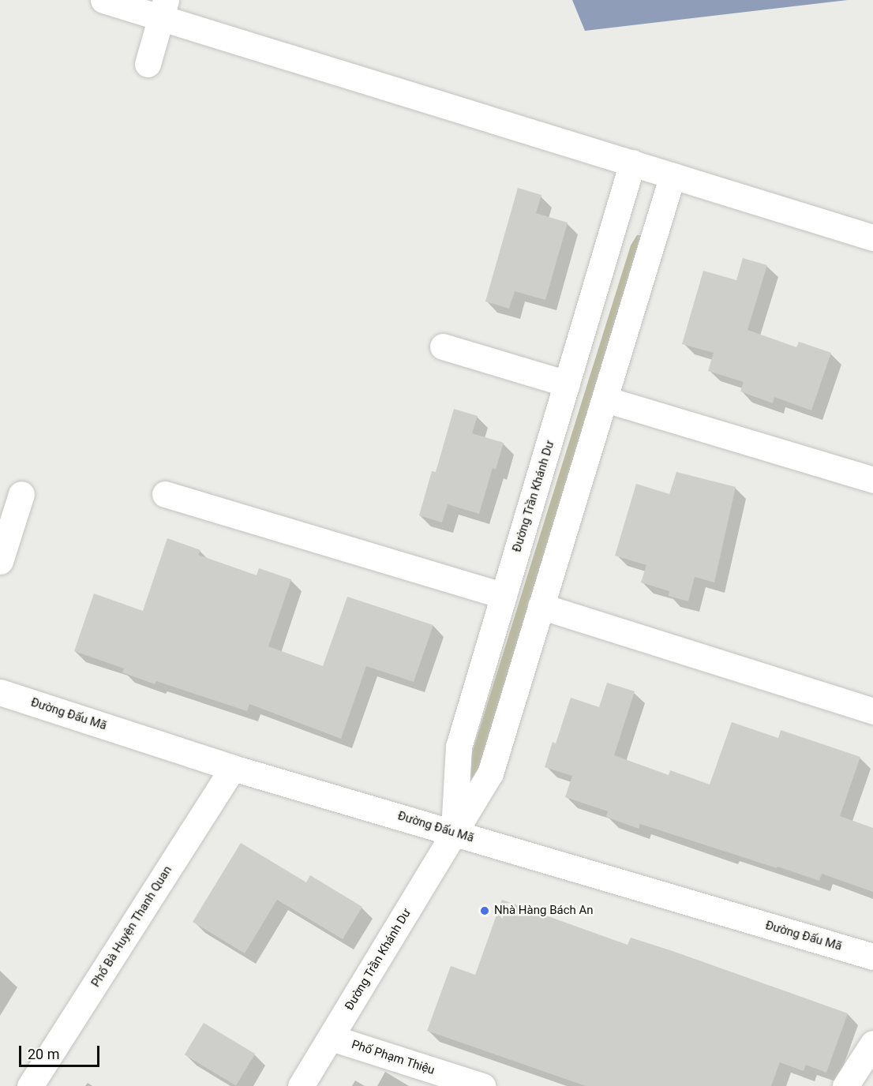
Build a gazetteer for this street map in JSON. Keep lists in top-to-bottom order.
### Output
{
  "streets": {
    "street": [
      "Đường Trần Khánh Dư",
      "Đường Đấu Mã",
      "Phố Bà Huyện Thanh Quan",
      "Phố Phạm Thiệu"
    ]
  },
  "crossings": [
    ["Đường Trần Khánh Dư", "Đường Đấu Mã"],
    ["Đường Trần Khánh Dư", "Phố Phạm Thiệu"],
    ["Đường Đấu Mã", "Phố Bà Huyện Thanh Quan"]
  ],
  "places": ["Nhà Hàng Bách An"],
  "scale_bar": "20 m"
}
